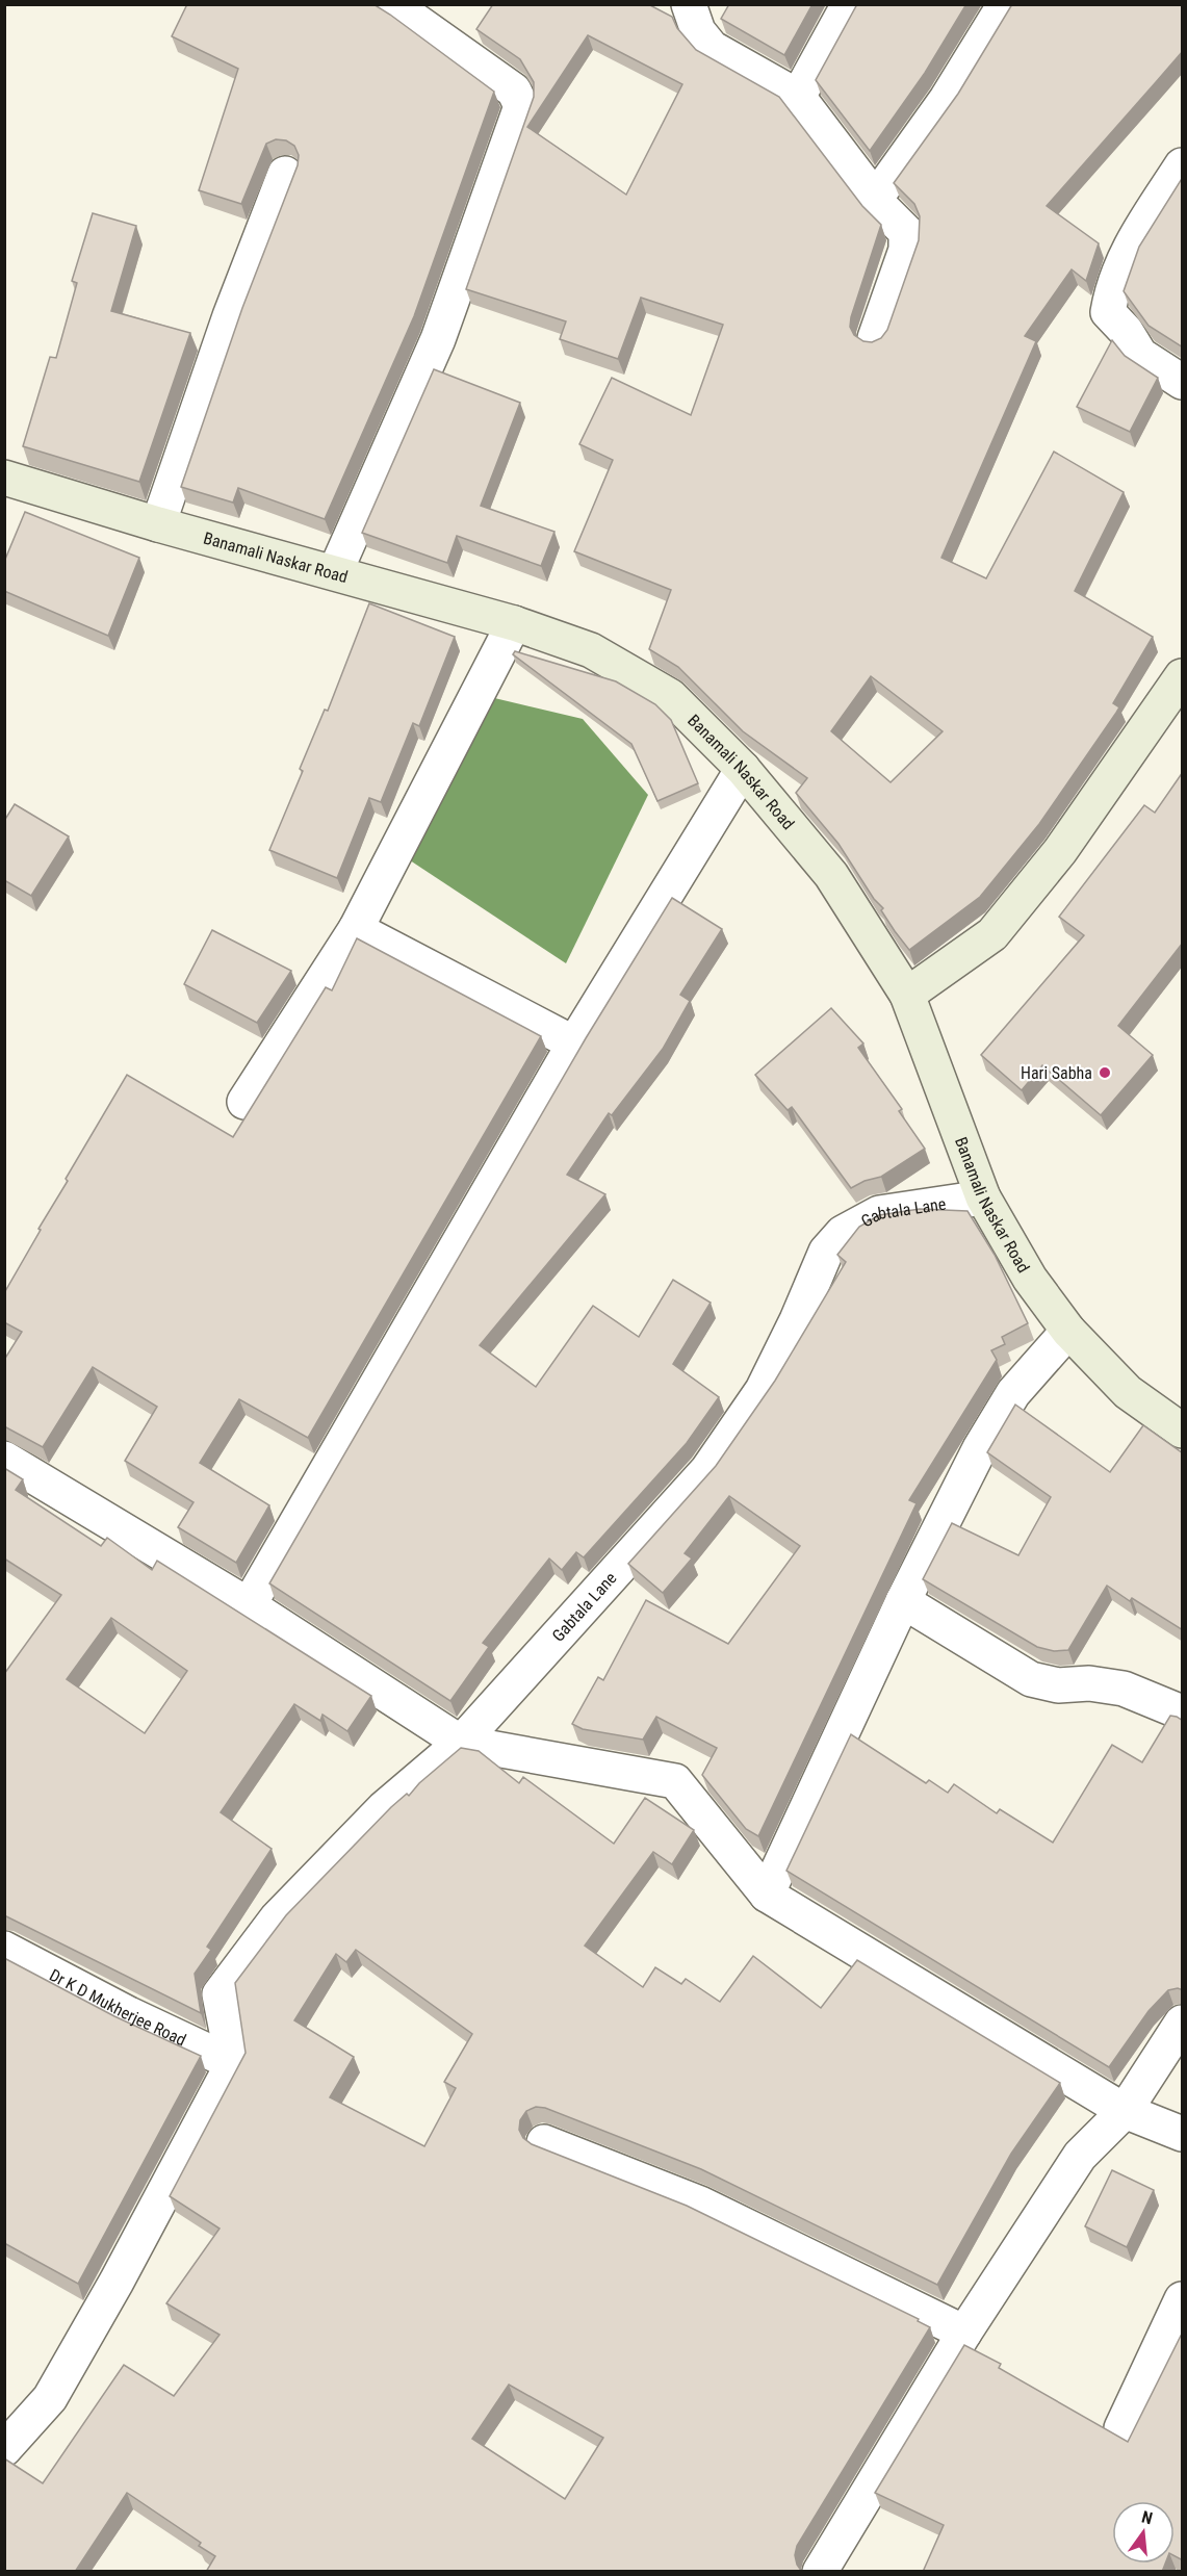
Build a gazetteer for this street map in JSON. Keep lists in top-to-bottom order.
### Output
{
  "streets": {
    "street": ["Banamali Naskar Road", "Gabtala Lane", "Dr K D Mukherjee Road"]
  },
  "crossings": [
    ["Banamali Naskar Road", "Gabtala Lane"],
    ["Gabtala Lane", "Dr K D Mukherjee Road"]
  ],
  "places": ["Hari Sabha"],
  "north": "top"
}
